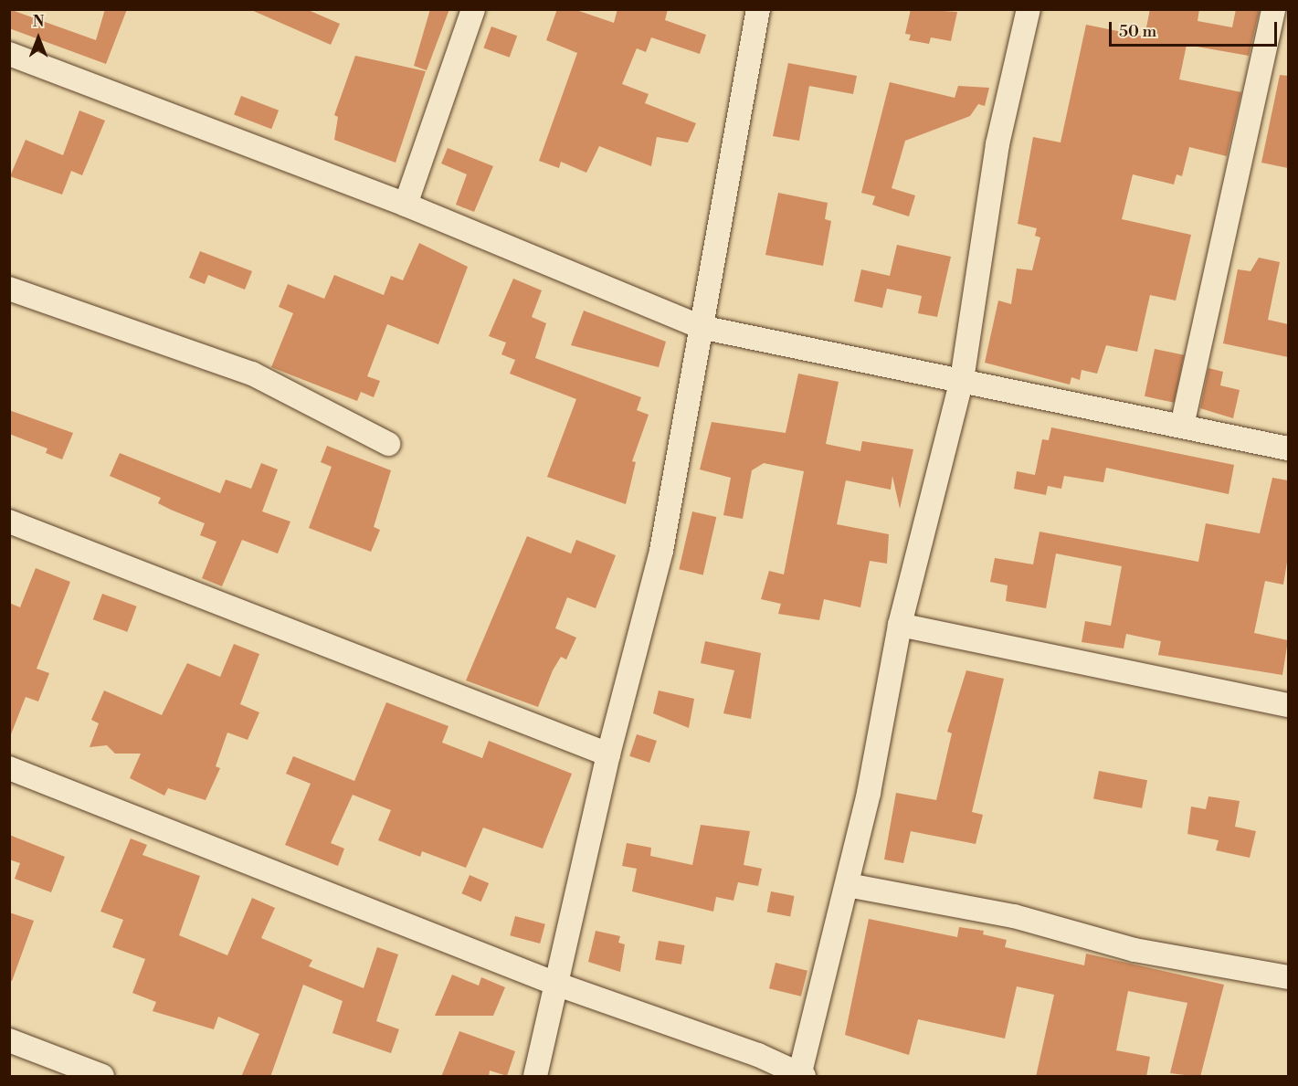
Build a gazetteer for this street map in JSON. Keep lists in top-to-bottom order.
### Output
{
  "scale_bar": "50 m",
  "north": "top"
}
